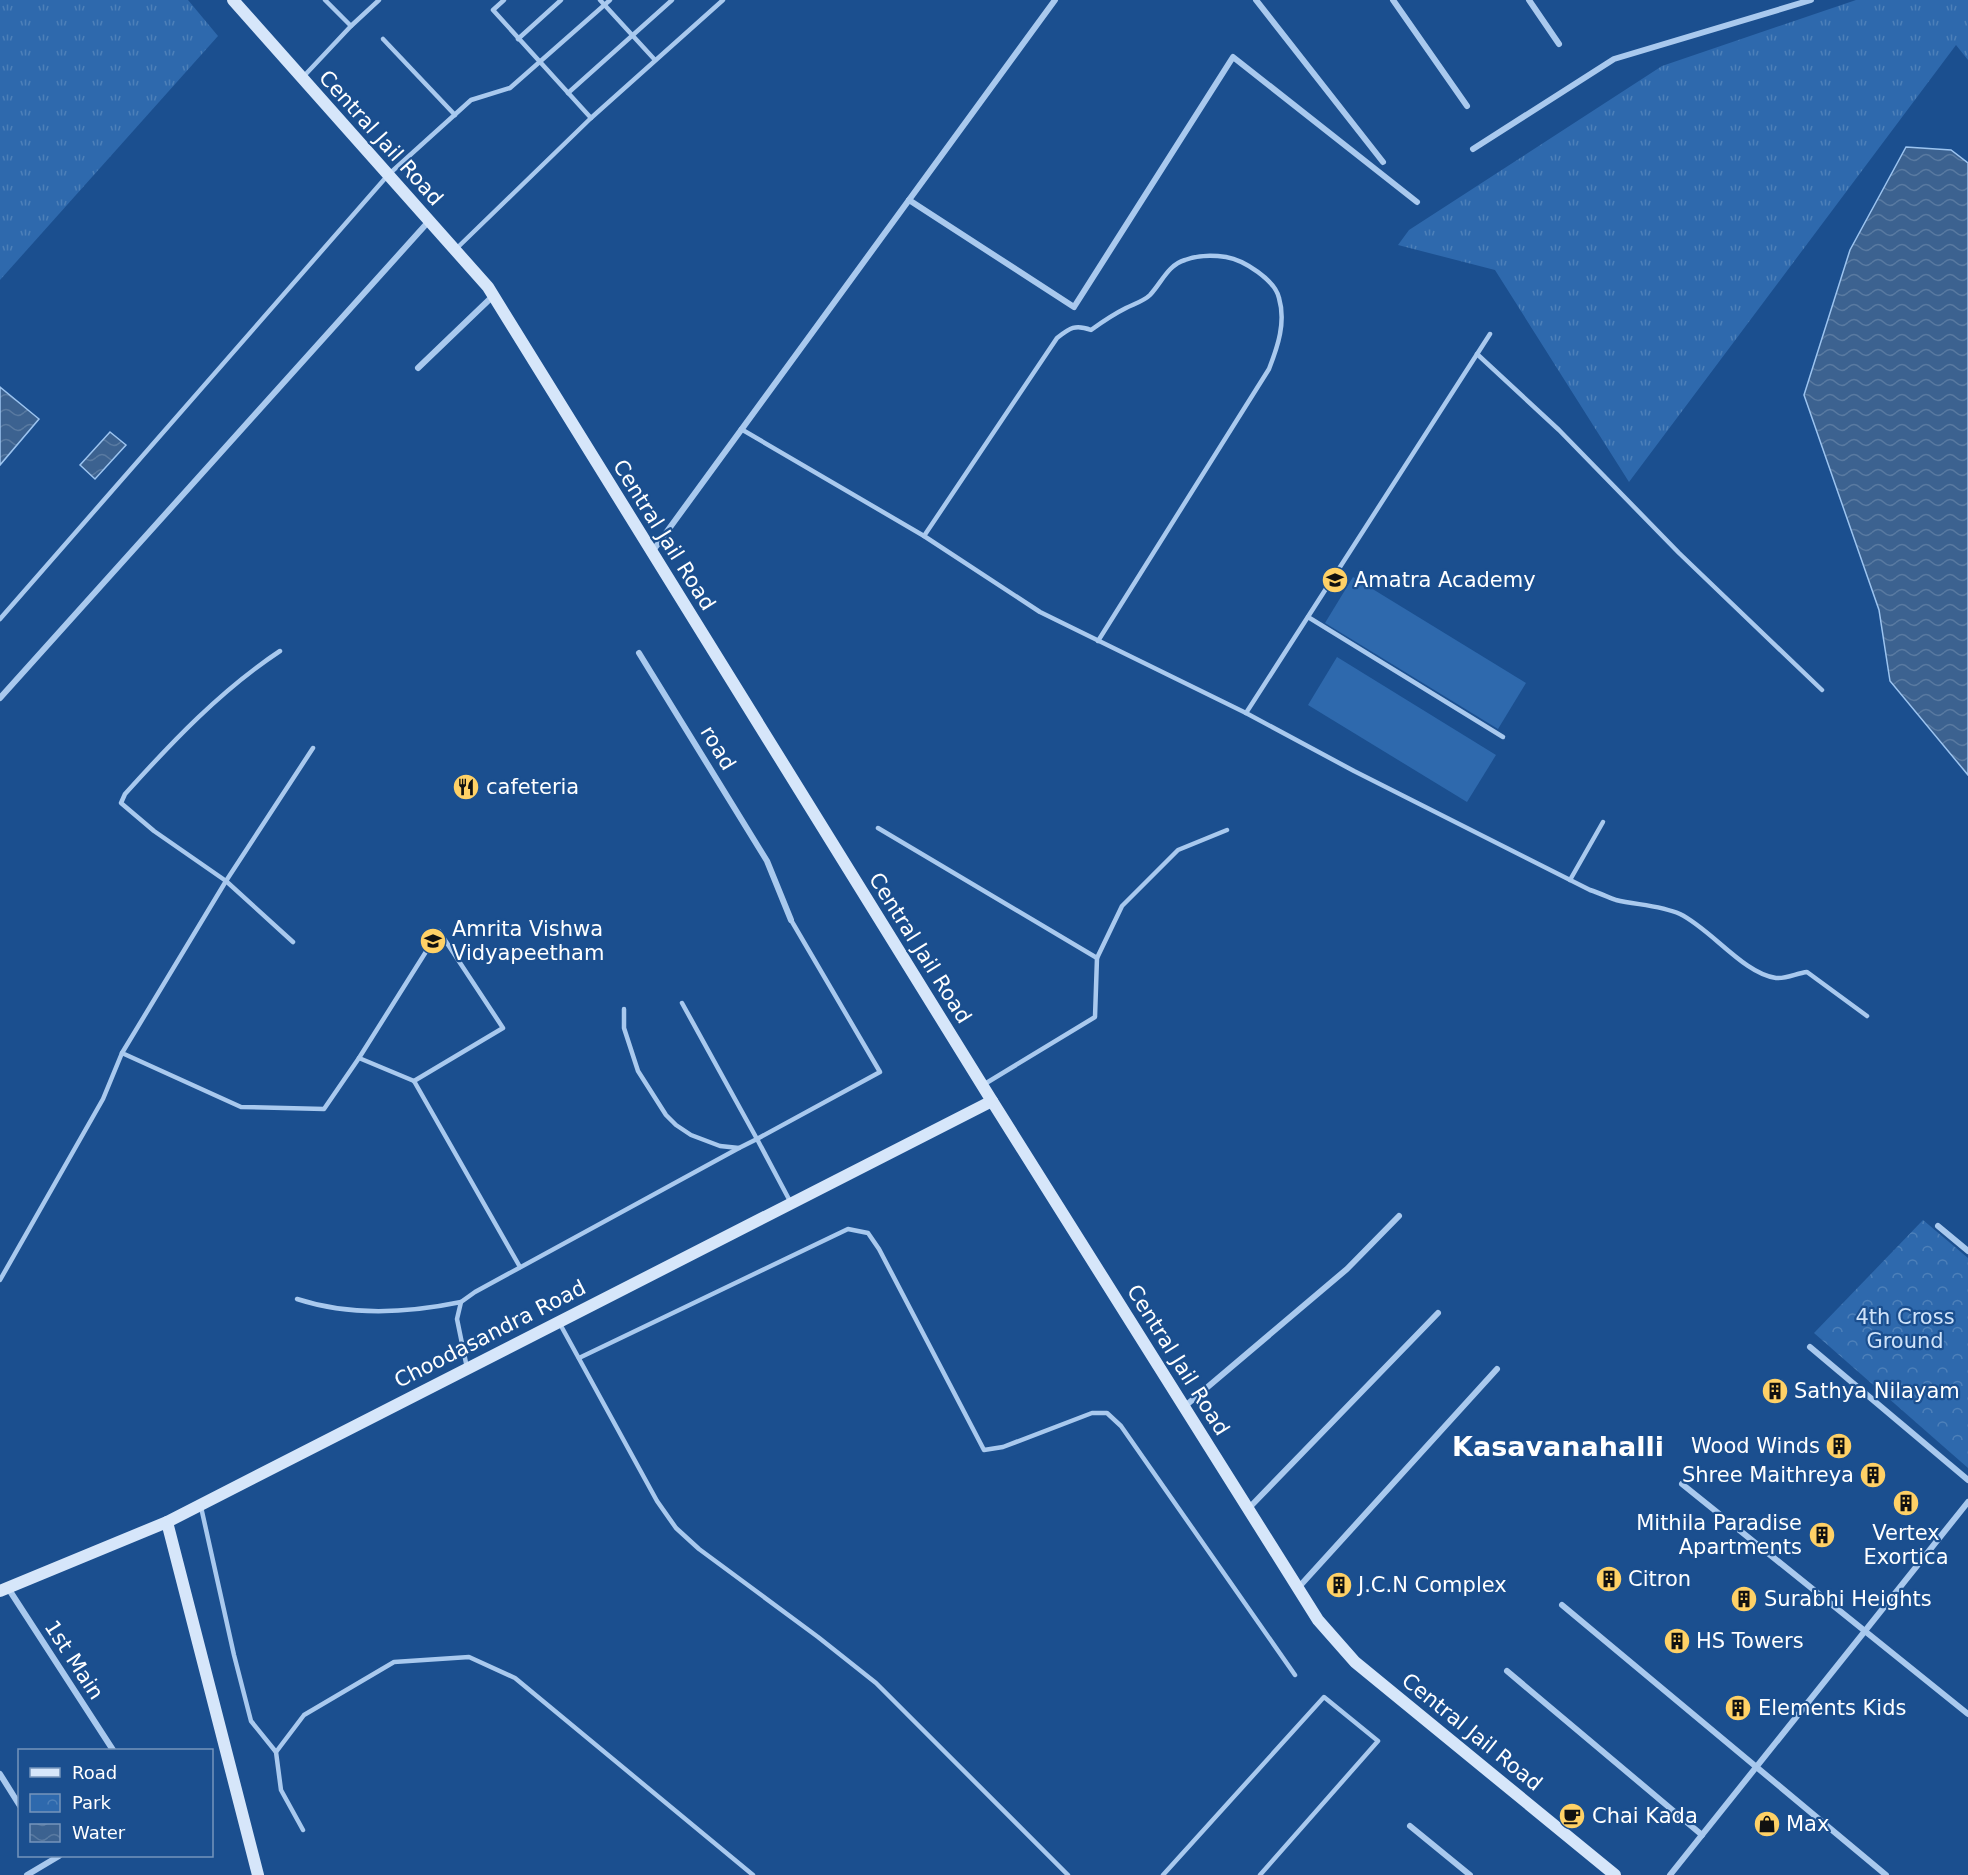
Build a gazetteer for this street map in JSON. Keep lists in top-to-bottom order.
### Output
{
  "streets": {
    "main road": ["Central Jail Road", "Choodasandra Road"],
    "street": ["road", "1st Main"]
  },
  "crossings": [
    ["Central Jail Road", "Choodasandra Road"],
    ["Choodasandra Road", "1st Main"]
  ],
  "districts": ["Kasavanahalli"],
  "parks": ["4th Cross Ground"],
  "places": {
    "school or university": ["Amatra Academy", "Amrita Vishwa Vidyapeetham"],
    "restaurant": ["cafeteria"],
    "building": [
      "Sathya Nilayam",
      "Wood Winds",
      "Shree Maithreya",
      "Vertex Exortica",
      "Mithila Paradise Apartments",
      "Citron",
      "J.C.N Complex",
      "Surabhi Heights",
      "HS Towers",
      "Elements Kids"
    ],
    "cafe": ["Chai Kada"],
    "shop": ["Max"]
  },
  "legend": ["Road", "Park", "Water"]
}
